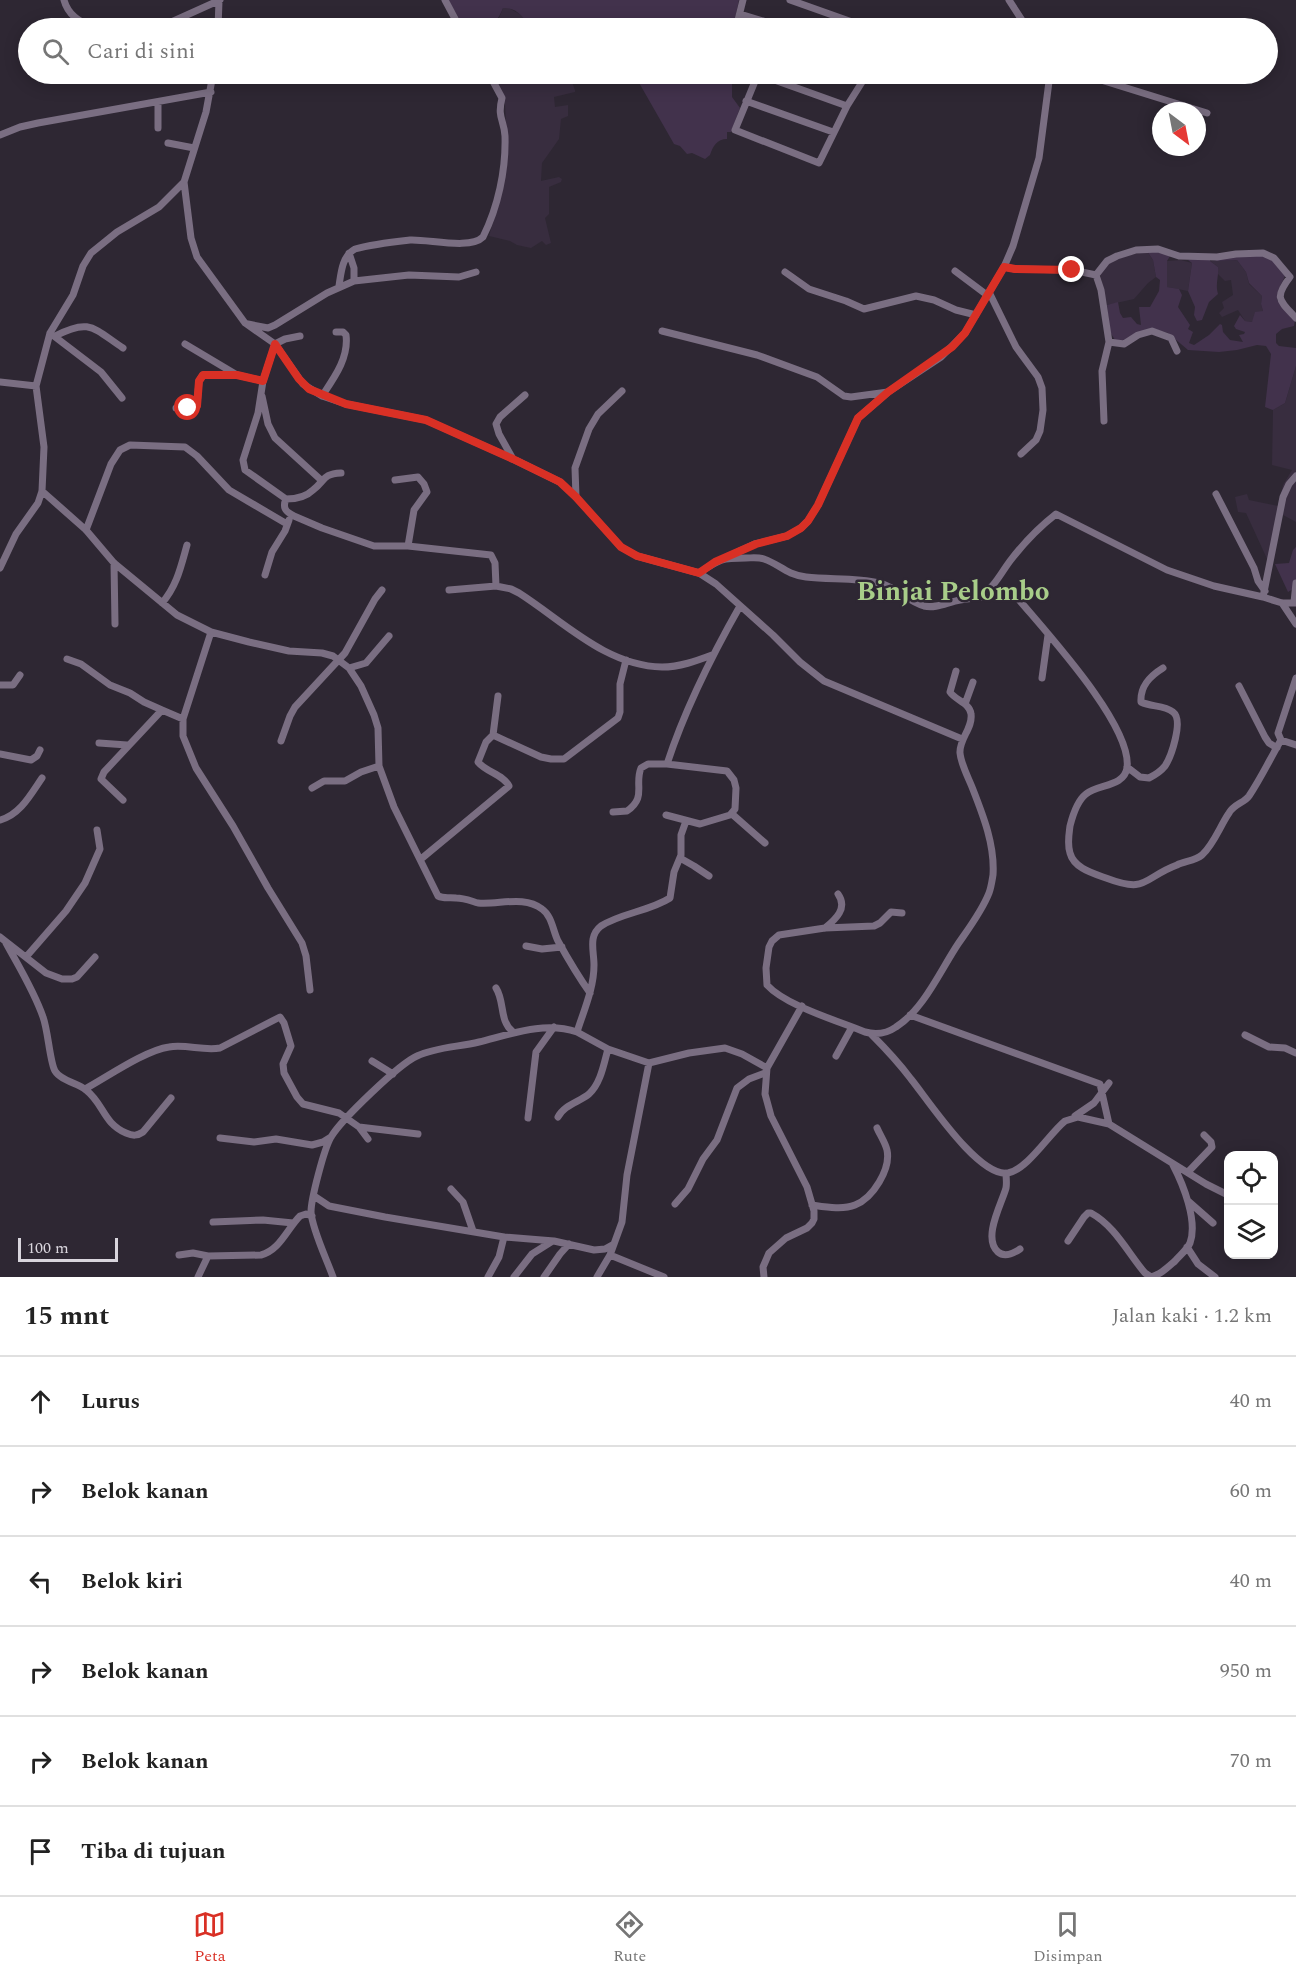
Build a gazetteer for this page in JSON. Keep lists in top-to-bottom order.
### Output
{
  "districts": ["Binjai Pelombo"],
  "scale_bar": "100 m",
  "north": "bottom right",
  "page": {
    "search": "Cari di sini",
    "scale": "100 m",
    "heading": ["15 mnt", "Jalan kaki · 1.2 km"],
    "list": [
      ["Lurus", "40 m"],
      ["Belok kanan", "60 m"],
      ["Belok kiri", "40 m"],
      ["Belok kanan", "950 m"],
      ["Belok kanan", "70 m"],
      "Tiba di tujuan"
    ],
    "nav": ["Peta", "Rute", "Disimpan"]
  }
}
